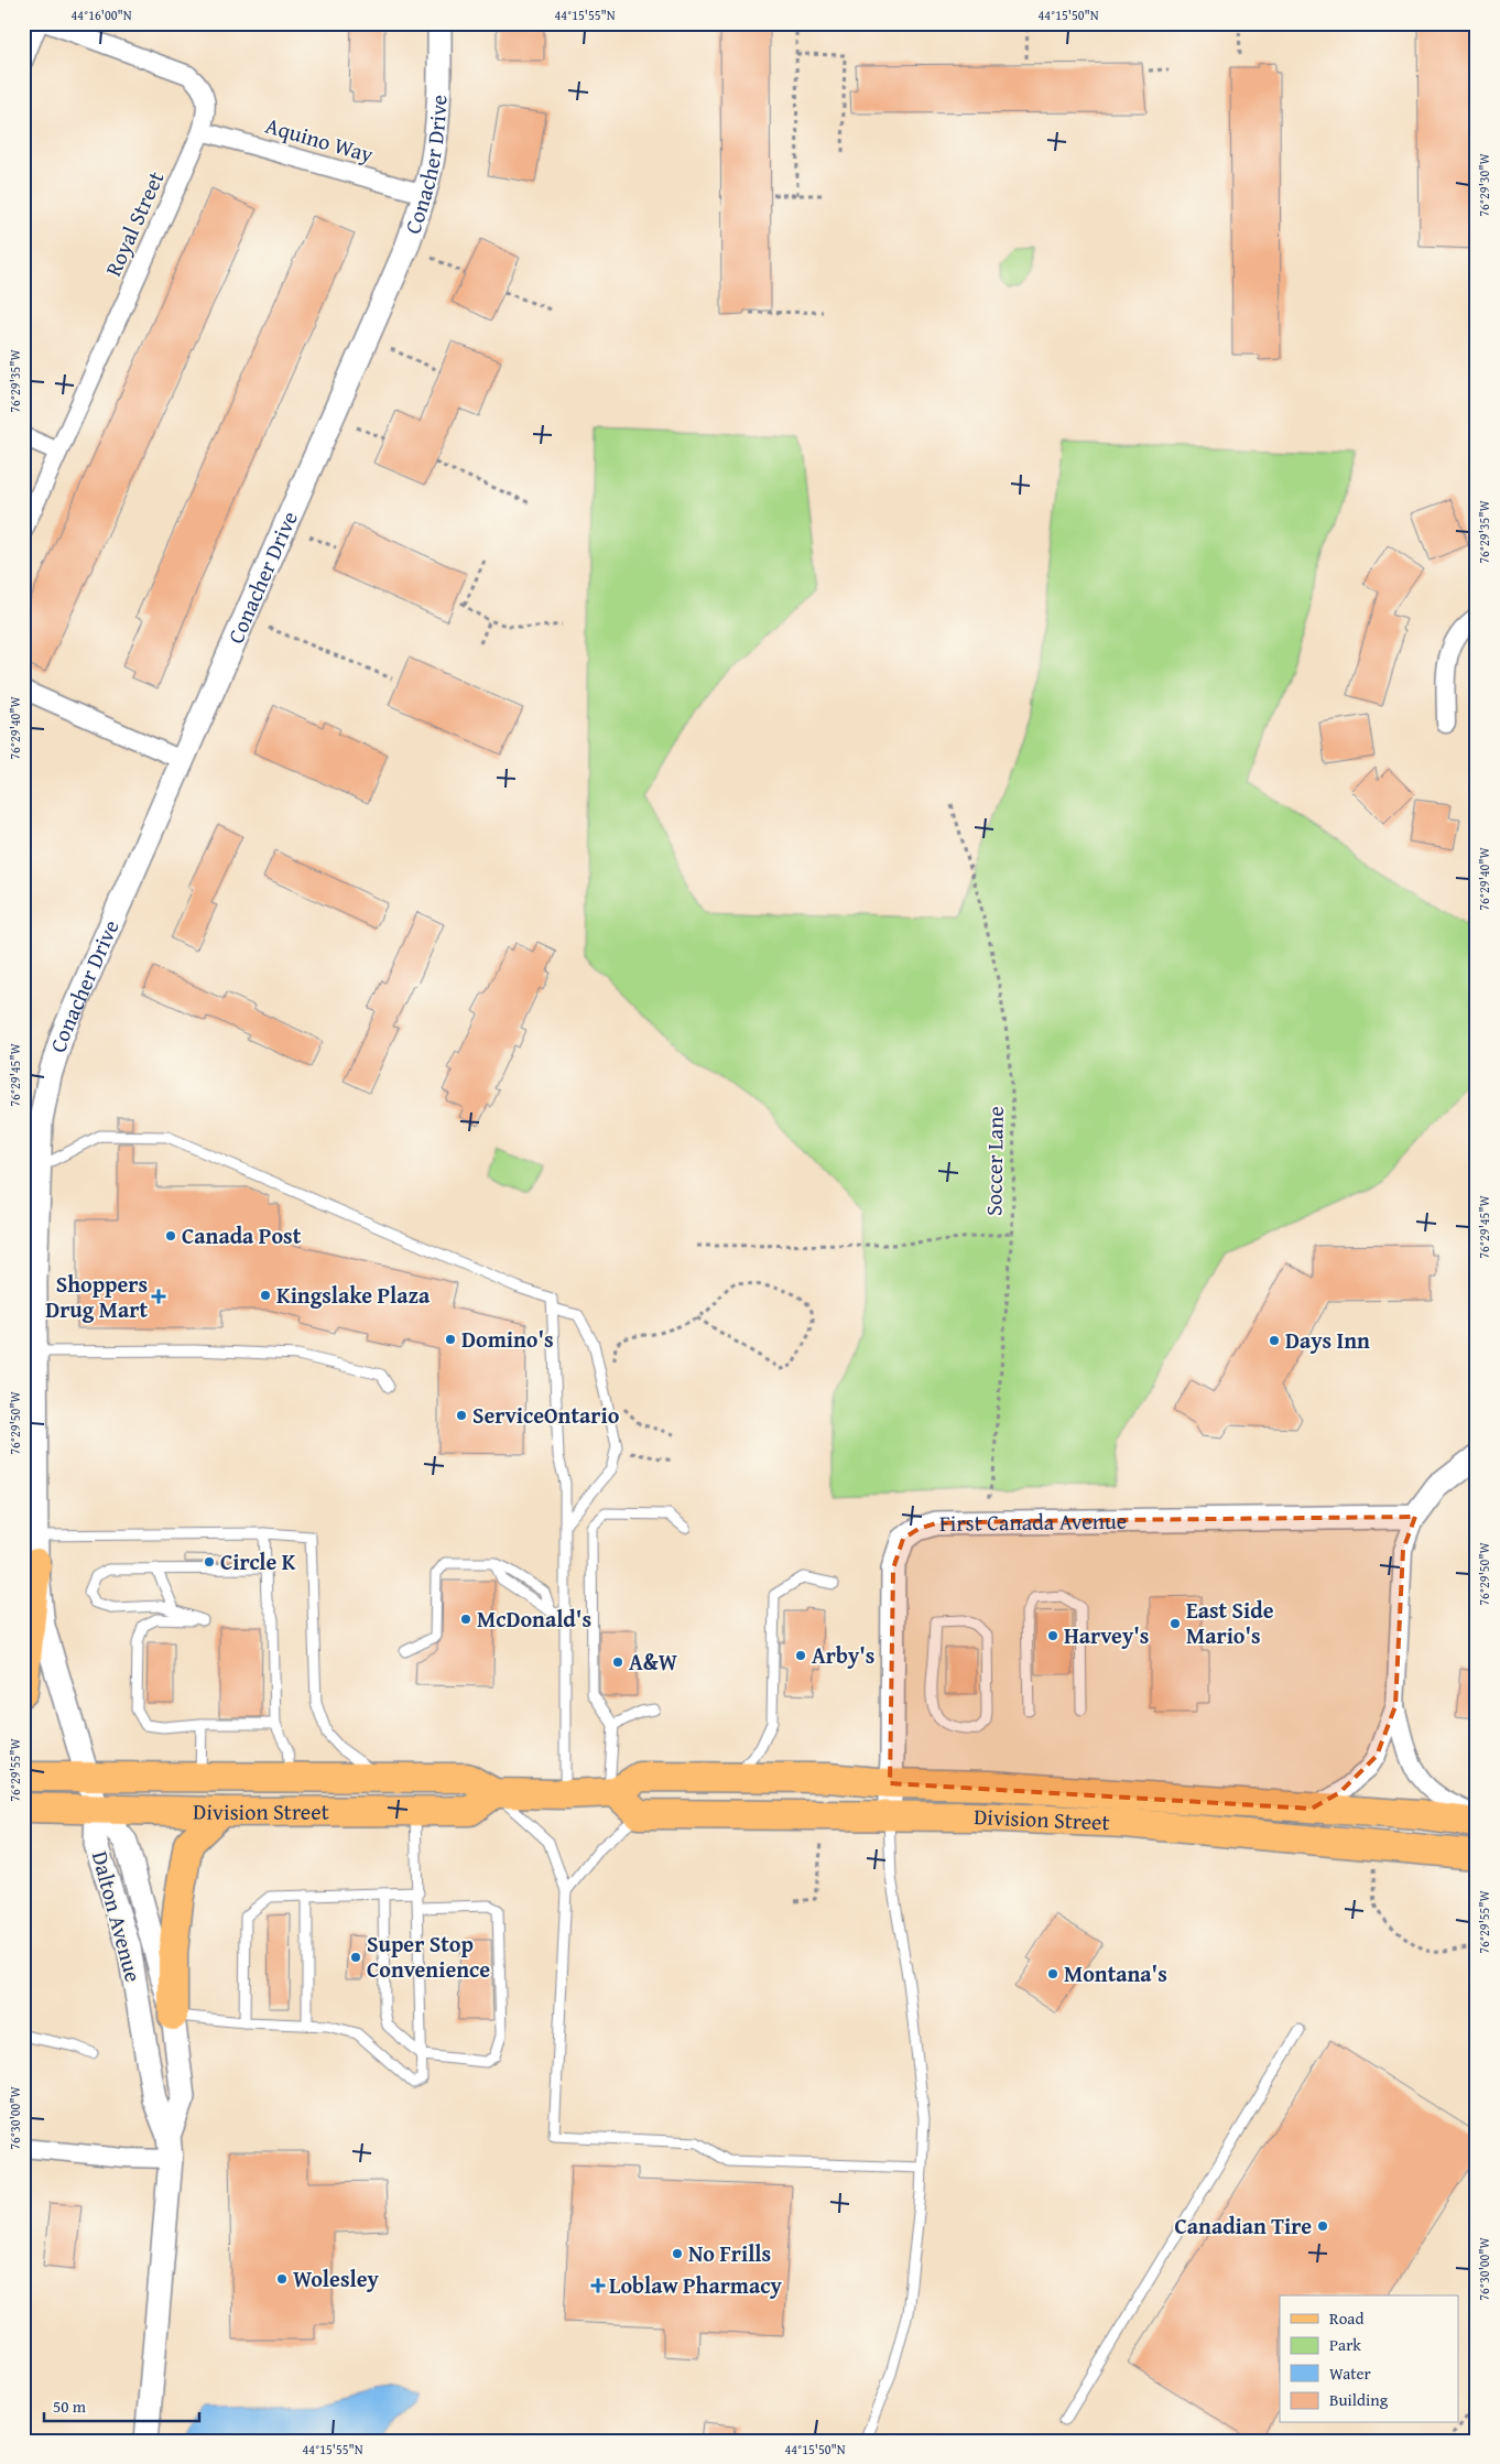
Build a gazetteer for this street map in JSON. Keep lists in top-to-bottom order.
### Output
{
  "streets": {
    "main road": ["Division Street"],
    "street": [
      "Aquino Way",
      "Conacher Drive",
      "Royal Street",
      "First Canada Avenue",
      "Dalton Avenue"
    ],
    "path": ["Soccer Lane"]
  },
  "crossings": [
    ["Aquino Way", "Conacher Drive"],
    ["Aquino Way", "Royal Street"],
    ["Conacher Drive", "Division Street"],
    ["Conacher Drive", "Dalton Avenue"],
    ["Soccer Lane", "First Canada Avenue"],
    ["First Canada Avenue", "Division Street"],
    ["Division Street", "Dalton Avenue"]
  ],
  "places": {
    "other": [
      "Canada Post",
      "Kingslake Plaza",
      "Domino's",
      "Days Inn",
      "ServiceOntario",
      "Circle K",
      "McDonald's",
      "East Side Mario's",
      "Harvey's",
      "Arby's",
      "A&W",
      "Super Stop Convenience",
      "Montana's",
      "Canadian Tire",
      "No Frills",
      "Wolesley"
    ],
    "health": ["Shoppers Drug Mart", "Loblaw Pharmacy"]
  },
  "legend": [
    "Road",
    "Park",
    "Water",
    "Building"
  ],
  "scale_bar": "50 m",
  "coordinates": [
    "44°16'00\"N",
    "44°15'55\"N",
    "44°15'50\"N",
    "76°29'30\"W",
    "76°29'35\"W",
    "76°29'40\"W",
    "76°29'45\"W",
    "76°29'50\"W",
    "76°29'55\"W",
    "76°30'00\"W"
  ]
}
